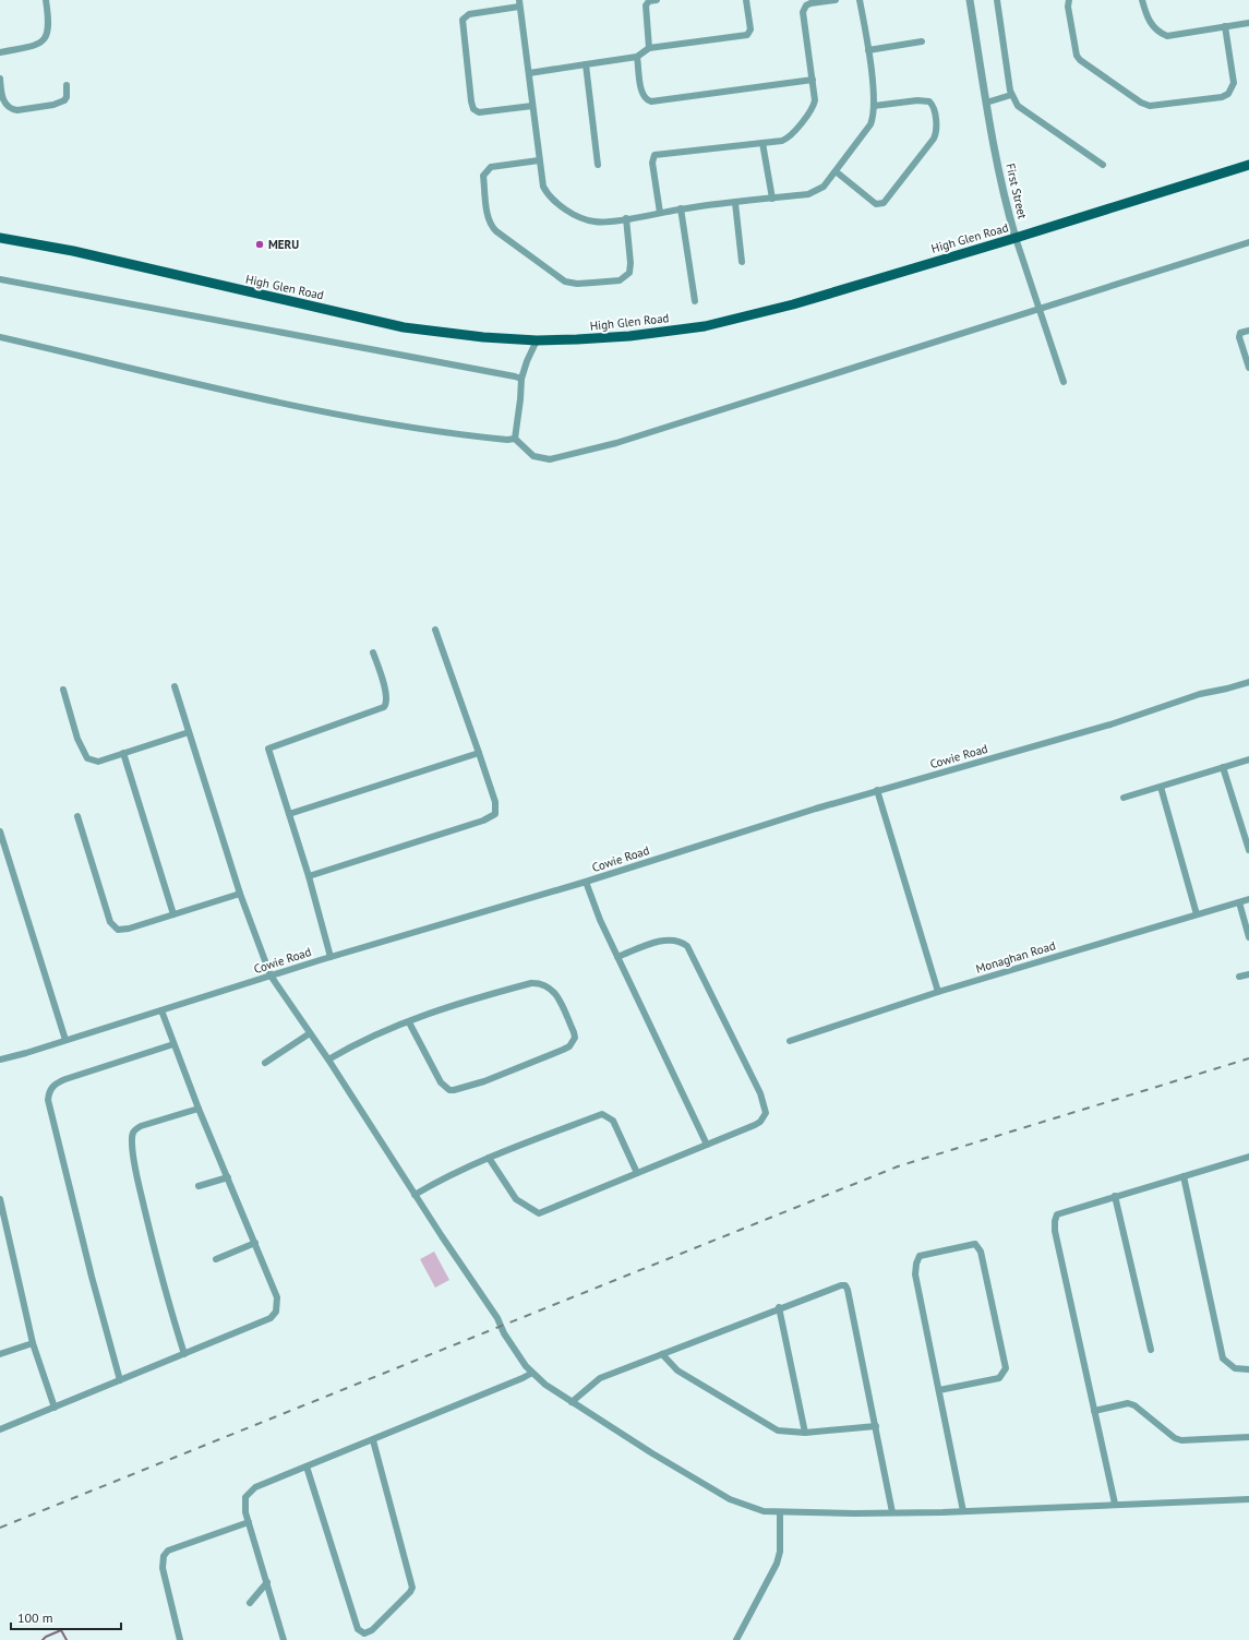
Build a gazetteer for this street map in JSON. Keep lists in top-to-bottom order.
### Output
{
  "streets": {
    "main road": ["High Glen Road"],
    "street": ["First Street", "Cowie Road", "Monaghan Road"]
  },
  "crossings": [
    ["First Street", "High Glen Road"]
  ],
  "places": ["MERU"],
  "scale_bar": "100 m"
}
